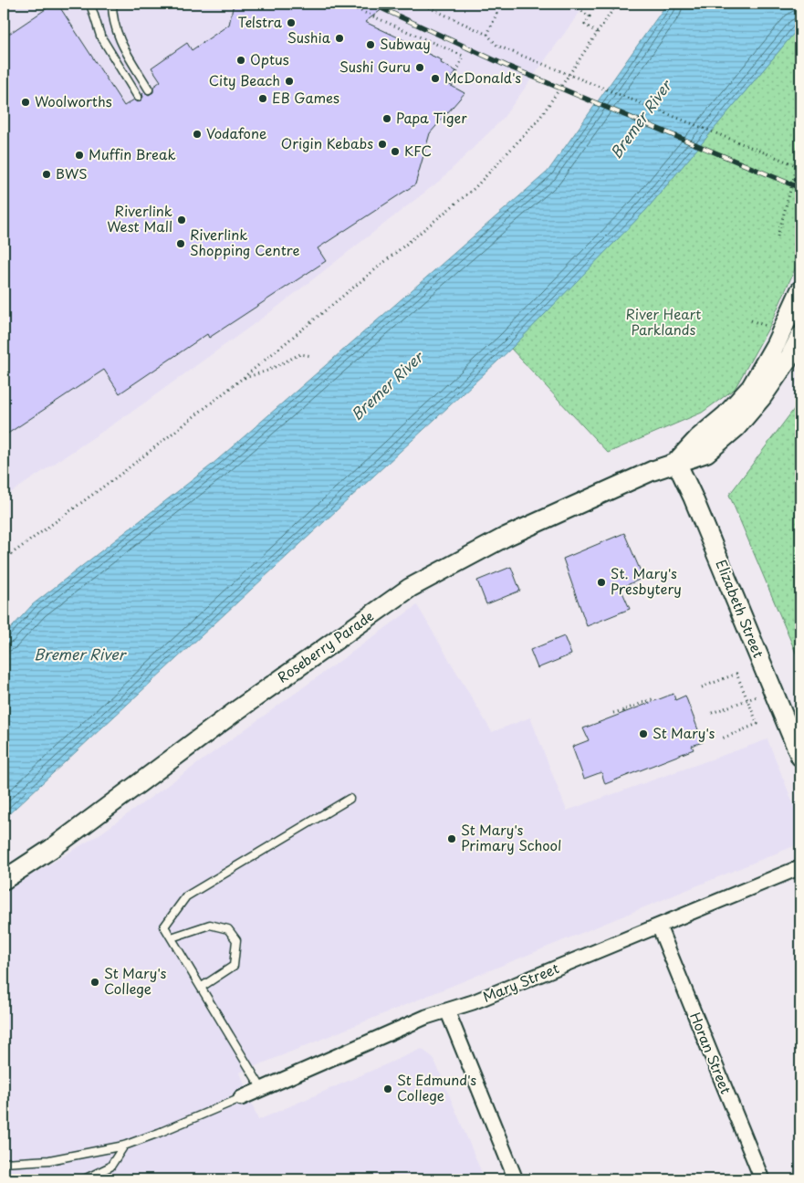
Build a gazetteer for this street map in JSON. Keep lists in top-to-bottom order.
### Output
{
  "streets": {
    "street": [
      "Elizabeth Street",
      "Roseberry Parade",
      "Mary Street",
      "Horan Street"
    ]
  },
  "crossings": [
    ["Elizabeth Street", "Roseberry Parade"],
    ["Mary Street", "Horan Street"]
  ],
  "water": ["Bremer River"],
  "parks": ["River Heart Parklands"],
  "places": [
    "Telstra",
    "Sushia",
    "Subway",
    "Optus",
    "Sushi Guru",
    "McDonald's",
    "City Beach",
    "EB Games",
    "Woolworths",
    "Papa Tiger",
    "Vodafone",
    "Origin Kebabs",
    "KFC",
    "Muffin Break",
    "BWS",
    "Riverlink West Mall",
    "Riverlink Shopping Centre",
    "St. Mary's Presbytery",
    "St Mary's",
    "St Mary's Primary School",
    "St Mary's College",
    "St Edmund's College"
  ]
}
